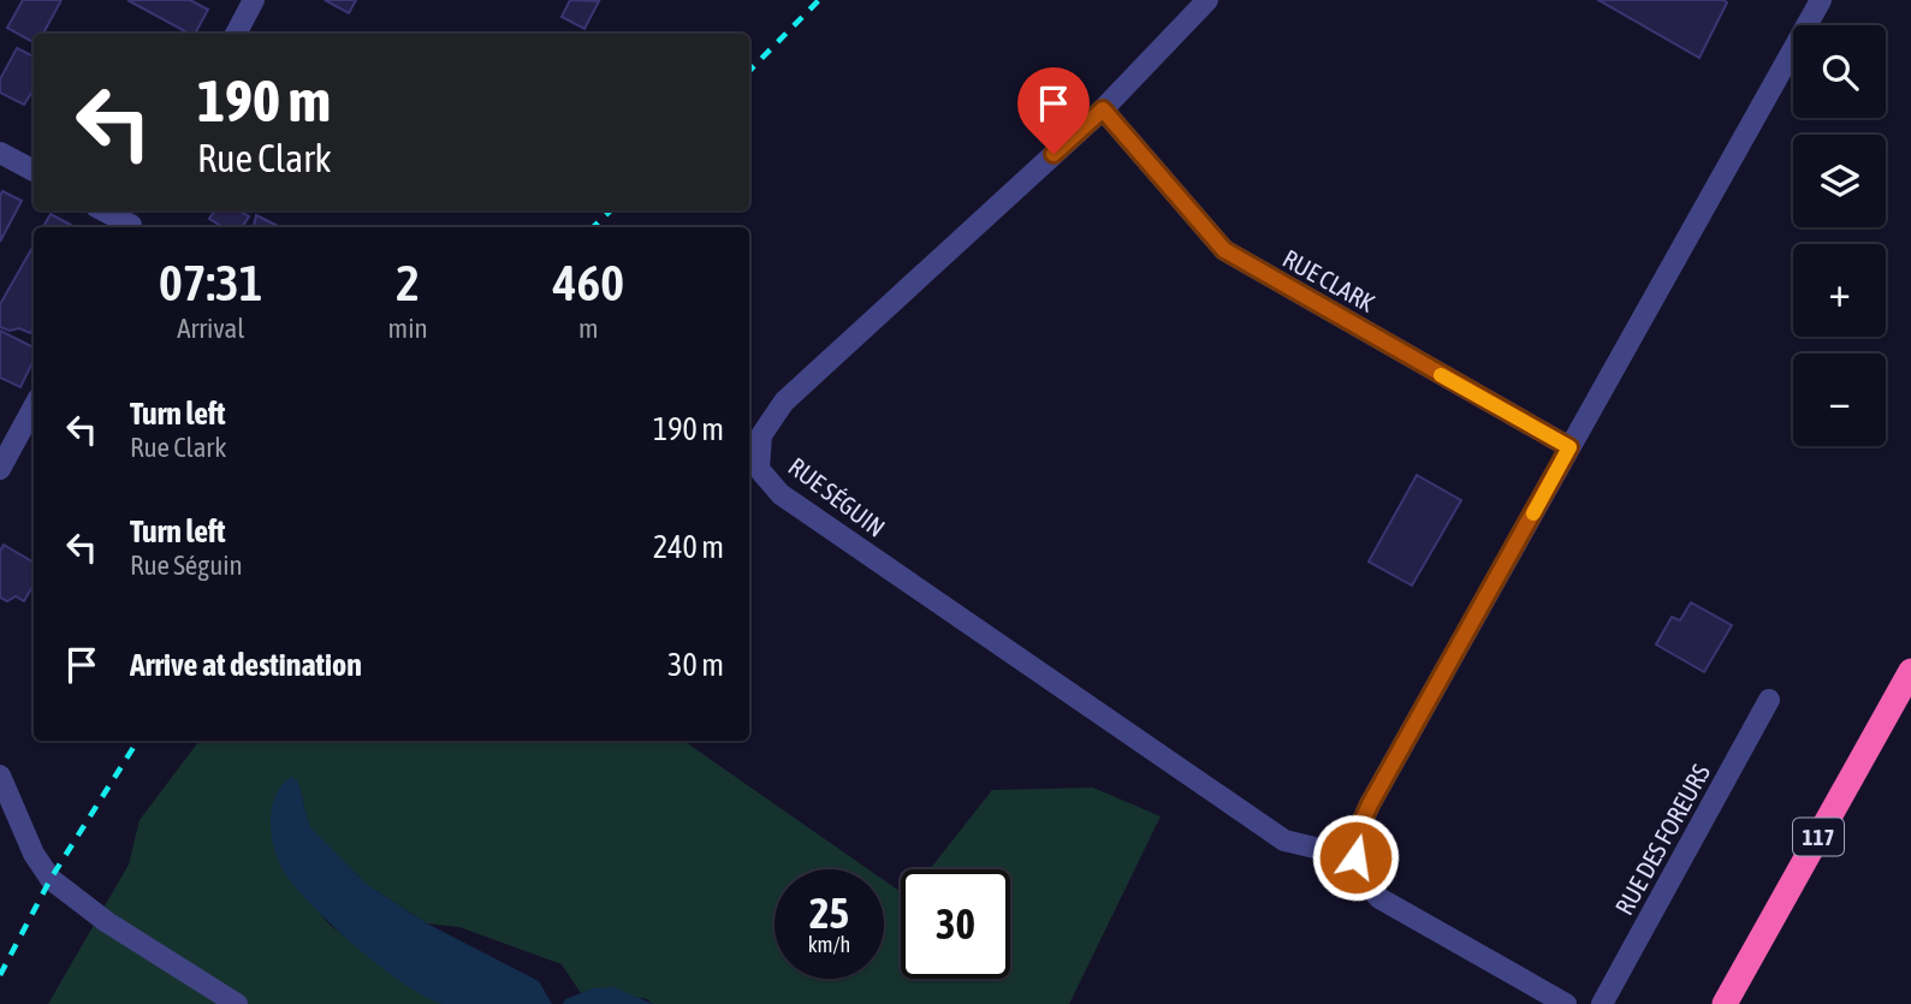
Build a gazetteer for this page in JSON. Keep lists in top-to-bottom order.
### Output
{
  "streets": {
    "highway": ["117"],
    "street": ["RUE CLARK", "RUE SÉGUIN", "RUE DES FOREURS"]
  },
  "crossings": [
    ["RUE CLARK", "RUE SÉGUIN"]
  ],
  "page": {
    "map_buttons": ["+", "−"],
    "turn": ["190 m", "Rue Clark"],
    "eta": [
      "07:31",
      "Arrival",
      "2",
      "min",
      "460",
      "m"
    ],
    "list": [
      {
        "name": "Turn left",
        "note": "Rue Clark",
        "value": "190 m"
      },
      {
        "name": "Turn left",
        "note": "Rue Séguin",
        "value": "240 m"
      },
      {
        "name": "Arrive at destination",
        "value": "30 m"
      }
    ],
    "speed": "25 km/h",
    "limit": "30"
  }
}
